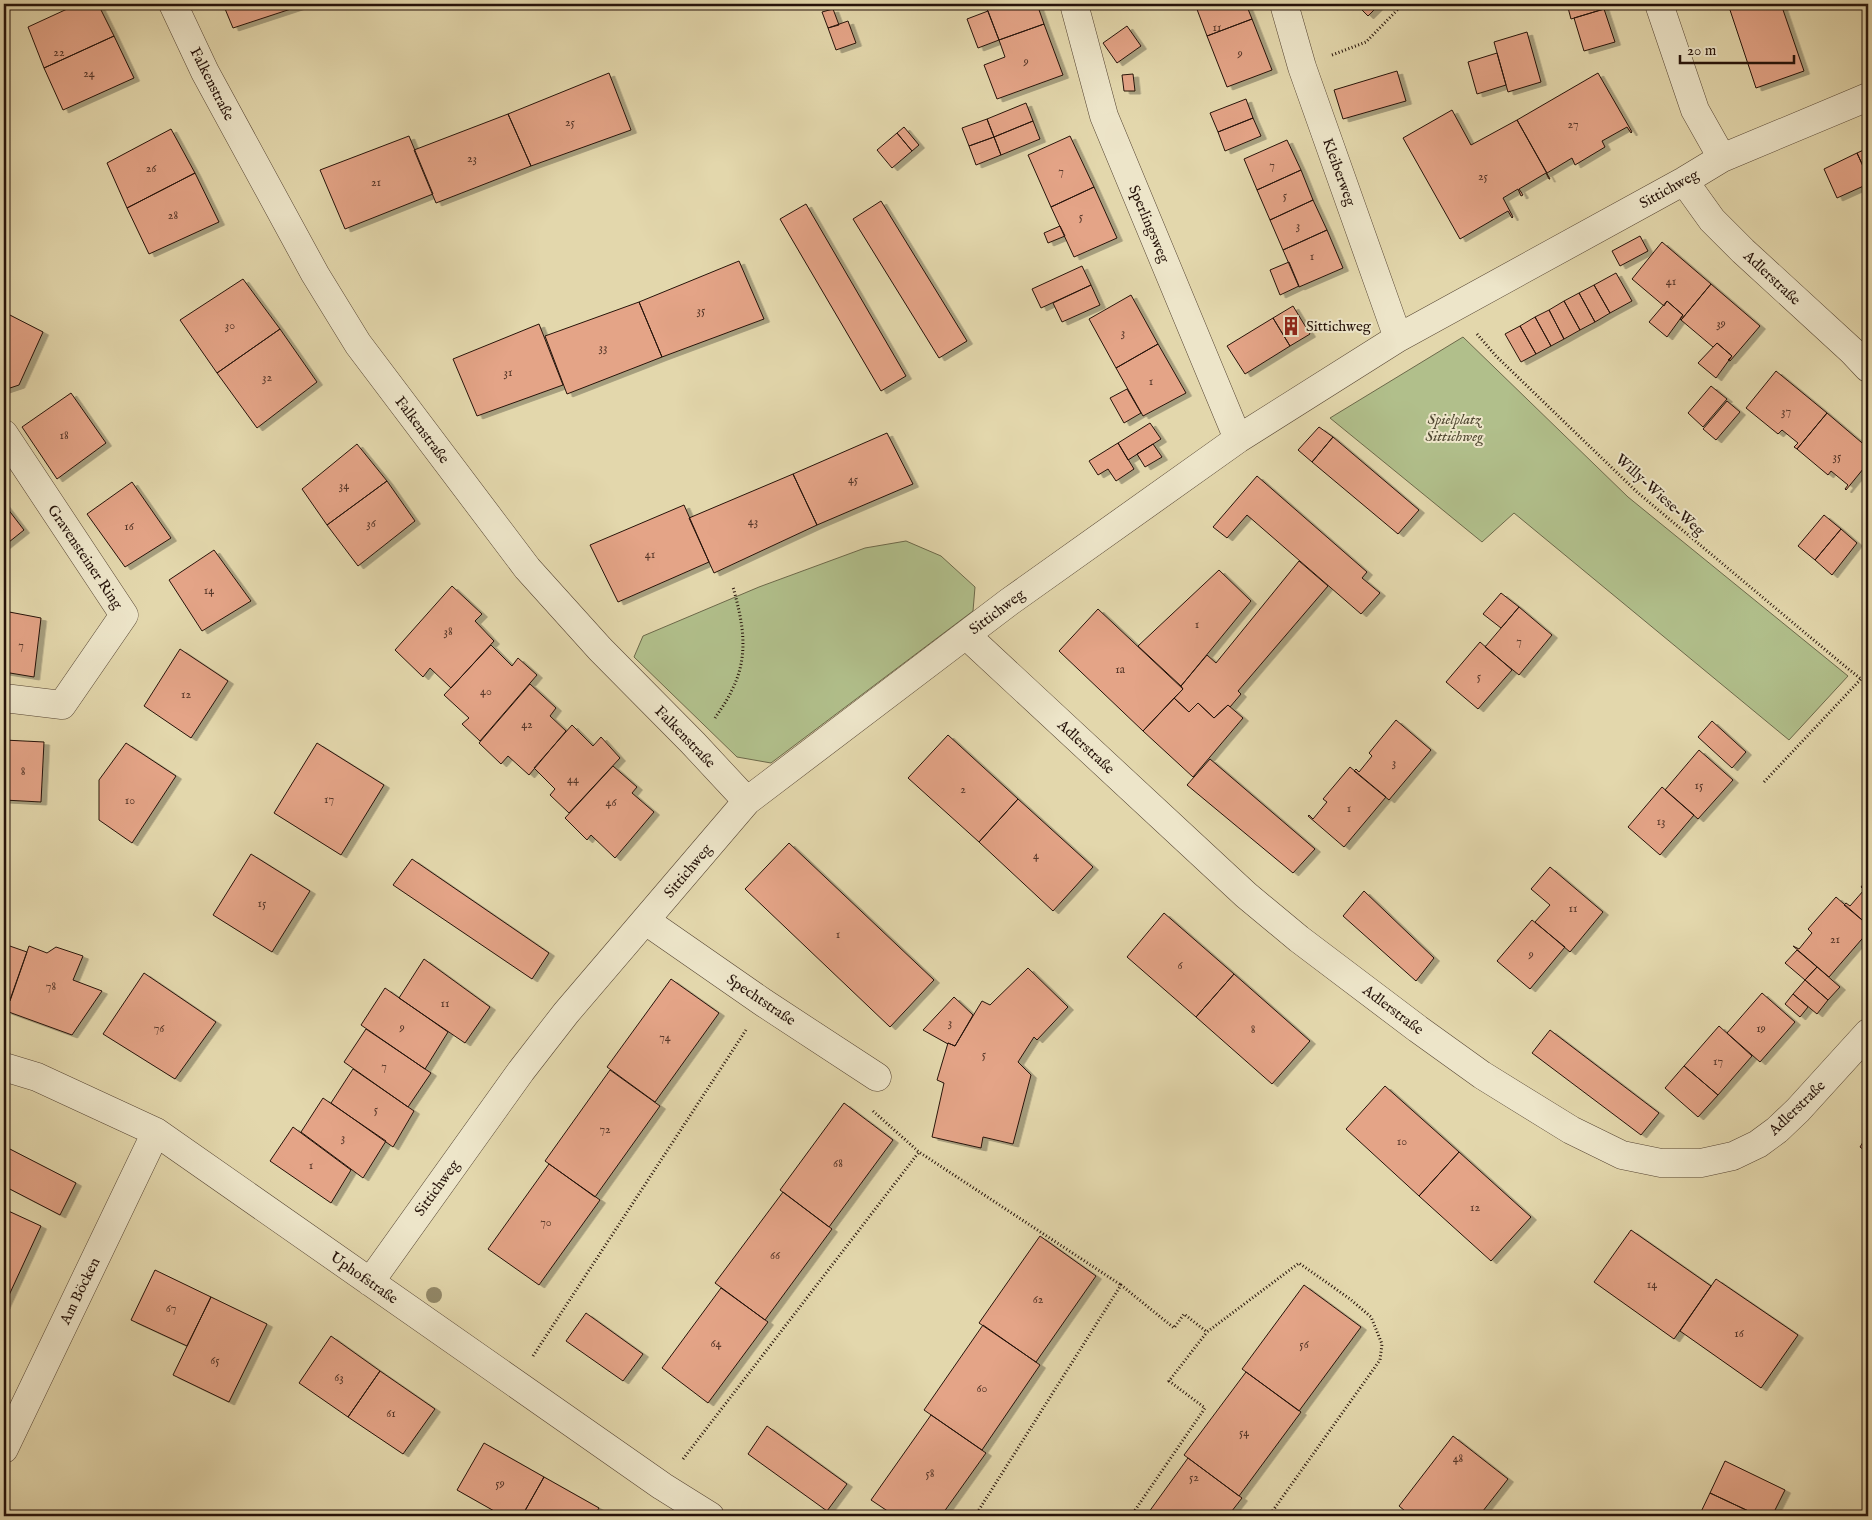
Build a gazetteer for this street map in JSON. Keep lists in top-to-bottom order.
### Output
{
  "streets": {
    "street": [
      "Falkenstraße",
      "Kleiberweg",
      "Sittichweg",
      "Sperlingsweg",
      "Adlerstraße",
      "Gravensteiner Ring",
      "Spechtstraße",
      "Uphofstraße",
      "Am Böcken"
    ],
    "path": ["Willy-Wiese-Weg"]
  },
  "crossings": [
    ["Falkenstraße", "Sittichweg"],
    ["Kleiberweg", "Sittichweg"],
    ["Sittichweg", "Sperlingsweg"],
    ["Sittichweg", "Adlerstraße"],
    ["Sittichweg", "Willy-Wiese-Weg"],
    ["Sittichweg", "Spechtstraße"],
    ["Sittichweg", "Uphofstraße"],
    ["Uphofstraße", "Am Böcken"]
  ],
  "parks": ["Spielplatz Sittichweg"],
  "places": {
    "building": ["Sittichweg"]
  },
  "house_numbers": [
    "11",
    "22",
    "9",
    "9",
    "24",
    "25",
    "27",
    "23",
    "7",
    "26",
    "7",
    "25",
    "21",
    "5",
    "28",
    "5",
    "3",
    "1",
    "41",
    "35",
    "39",
    "30",
    "3",
    "33",
    "31",
    "32",
    "1",
    "37",
    "18",
    "35",
    "45",
    "34",
    "43",
    "36",
    "16",
    "41",
    "14",
    "1",
    "38",
    "7",
    "7",
    "1a",
    "5",
    "40",
    "12",
    "42",
    "3",
    "8",
    "44",
    "15",
    "2",
    "17",
    "10",
    "46",
    "1",
    "13",
    "4",
    "15",
    "11",
    "1",
    "21",
    "9",
    "6",
    "78",
    "11",
    "3",
    "9",
    "76",
    "19",
    "8",
    "74",
    "5",
    "17",
    "7",
    "5",
    "72",
    "3",
    "10",
    "68",
    "1",
    "12",
    "70",
    "66",
    "14",
    "62",
    "67",
    "16",
    "64",
    "56",
    "65",
    "63",
    "60",
    "61",
    "54",
    "48",
    "58",
    "52",
    "59"
  ],
  "scale_bar": "20 m"
}
